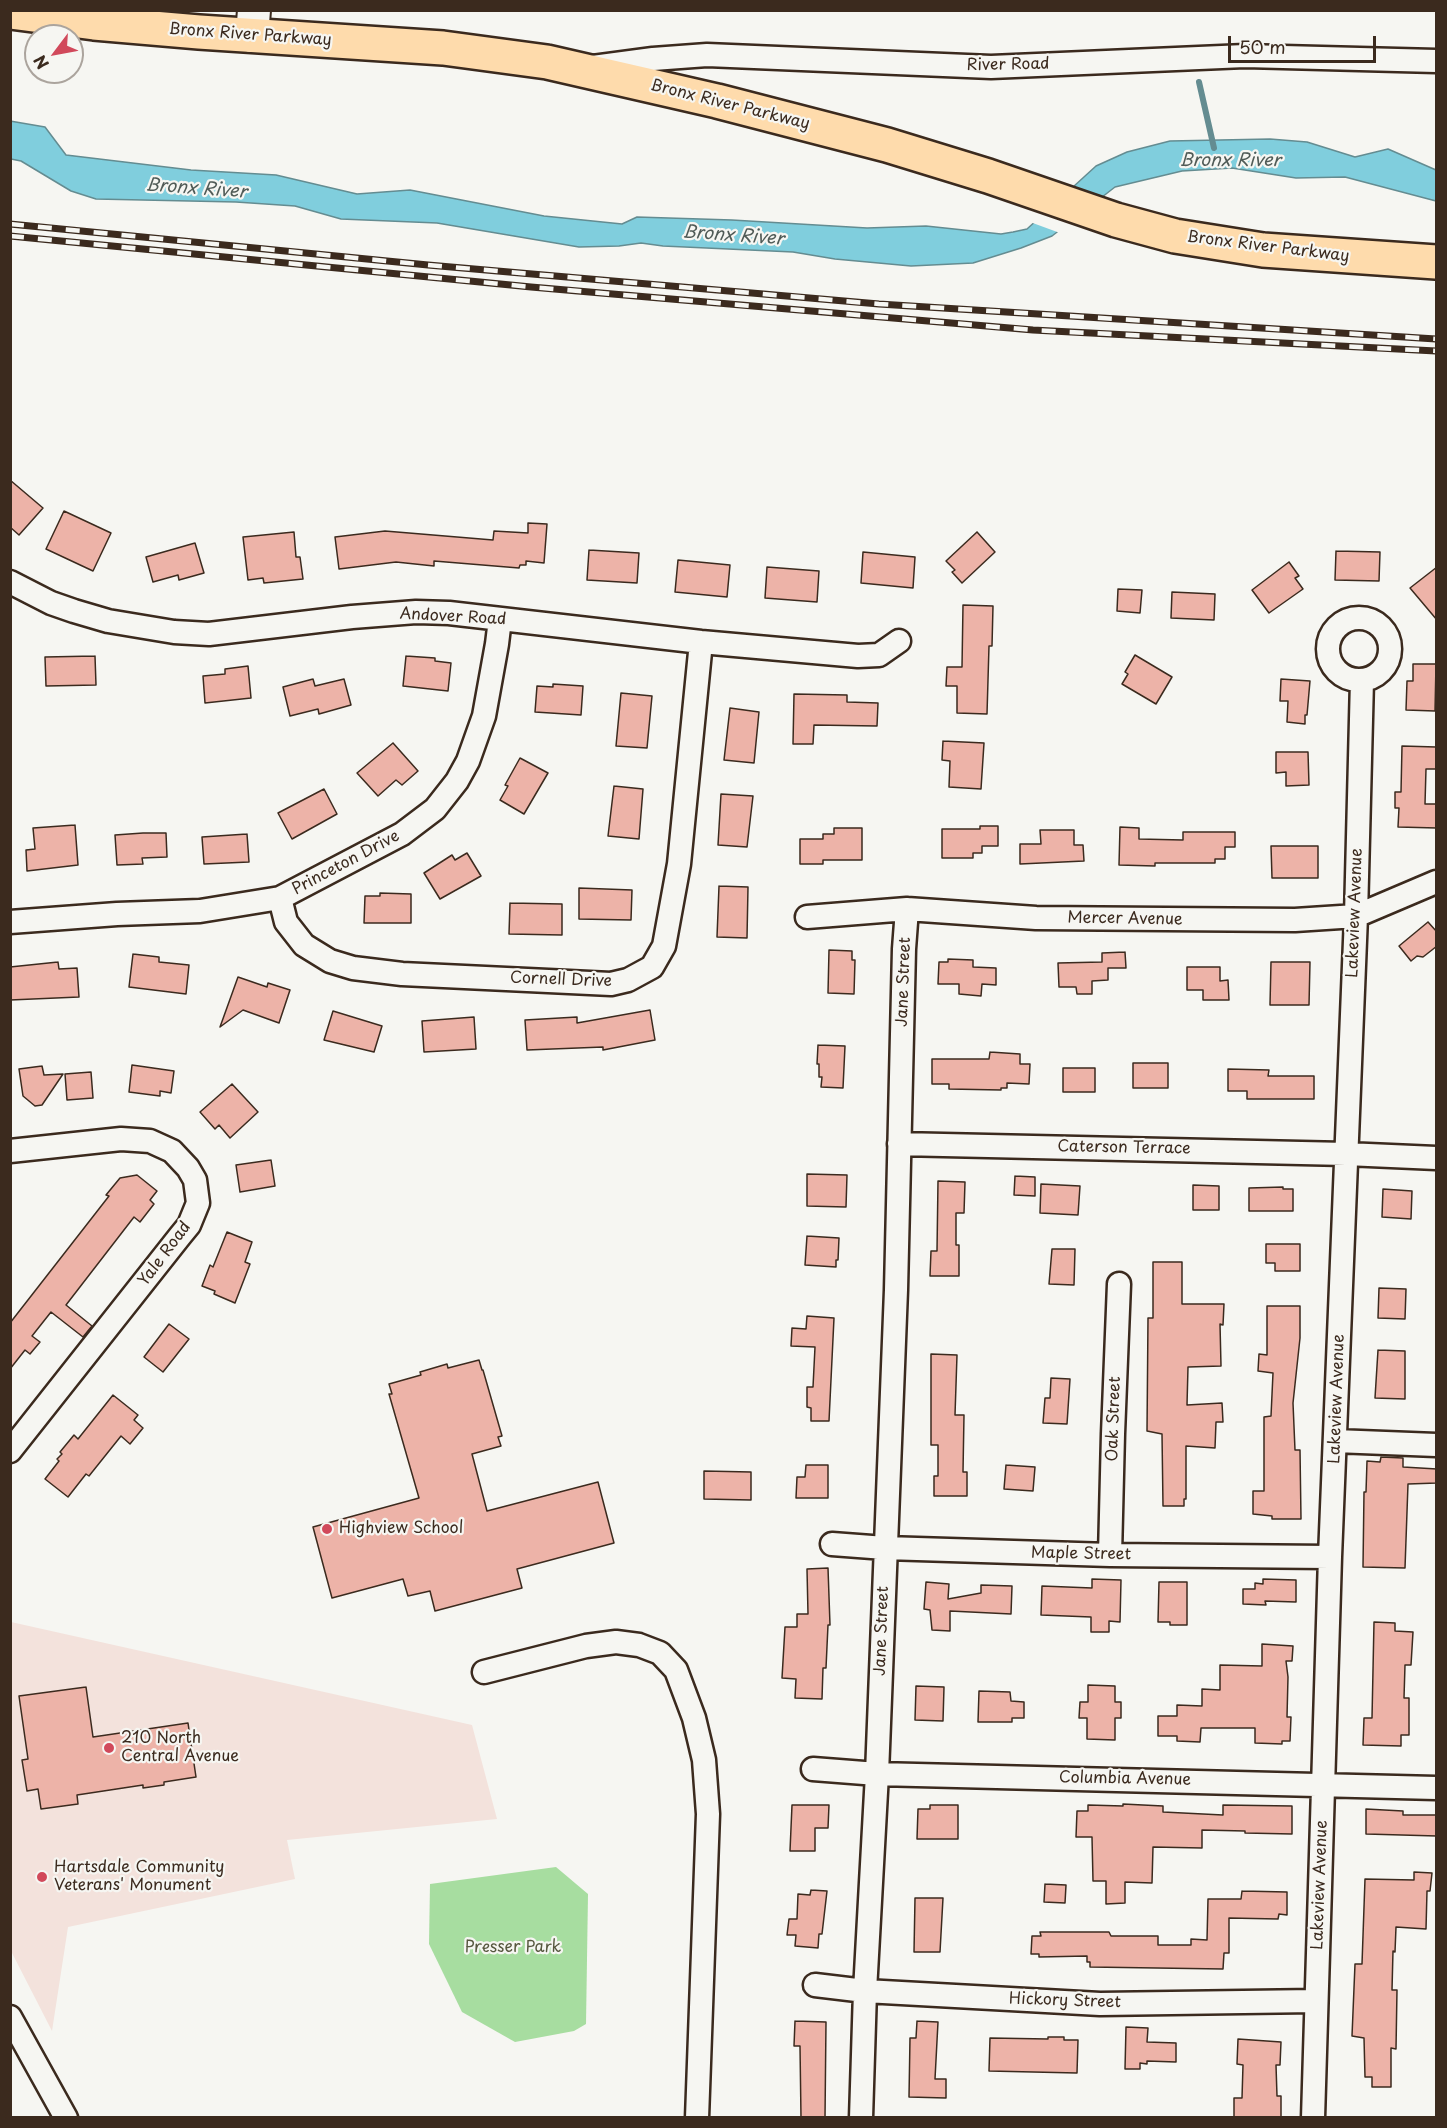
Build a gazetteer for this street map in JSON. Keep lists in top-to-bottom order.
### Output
{
  "streets": {
    "highway": ["Bronx River Parkway"],
    "street": [
      "River Road",
      "Andover Road",
      "Princeton Drive",
      "Lakeview Avenue",
      "Mercer Avenue",
      "Cornell Drive",
      "Jane Street",
      "Caterson Terrace",
      "Yale Road",
      "Oak Street",
      "Maple Street",
      "Columbia Avenue",
      "Hickory Street"
    ]
  },
  "crossings": [
    ["Bronx River Parkway", "River Road"],
    ["Andover Road", "Princeton Drive"],
    ["Andover Road", "Cornell Drive"],
    ["Princeton Drive", "Cornell Drive"],
    ["Lakeview Avenue", "Mercer Avenue"],
    ["Lakeview Avenue", "Caterson Terrace"],
    ["Lakeview Avenue", "Maple Street"],
    ["Lakeview Avenue", "Columbia Avenue"],
    ["Lakeview Avenue", "Hickory Street"],
    ["Mercer Avenue", "Jane Street"],
    ["Jane Street", "Caterson Terrace"],
    ["Jane Street", "Maple Street"],
    ["Jane Street", "Columbia Avenue"],
    ["Jane Street", "Hickory Street"],
    ["Oak Street", "Maple Street"]
  ],
  "water": ["Bronx River"],
  "parks": ["Presser Park"],
  "places": ["Highview School", "210 North Central Avenue", "Hartsdale Community Veterans' Monument"],
  "scale_bar": "50 m",
  "north": "bottom left"
}
